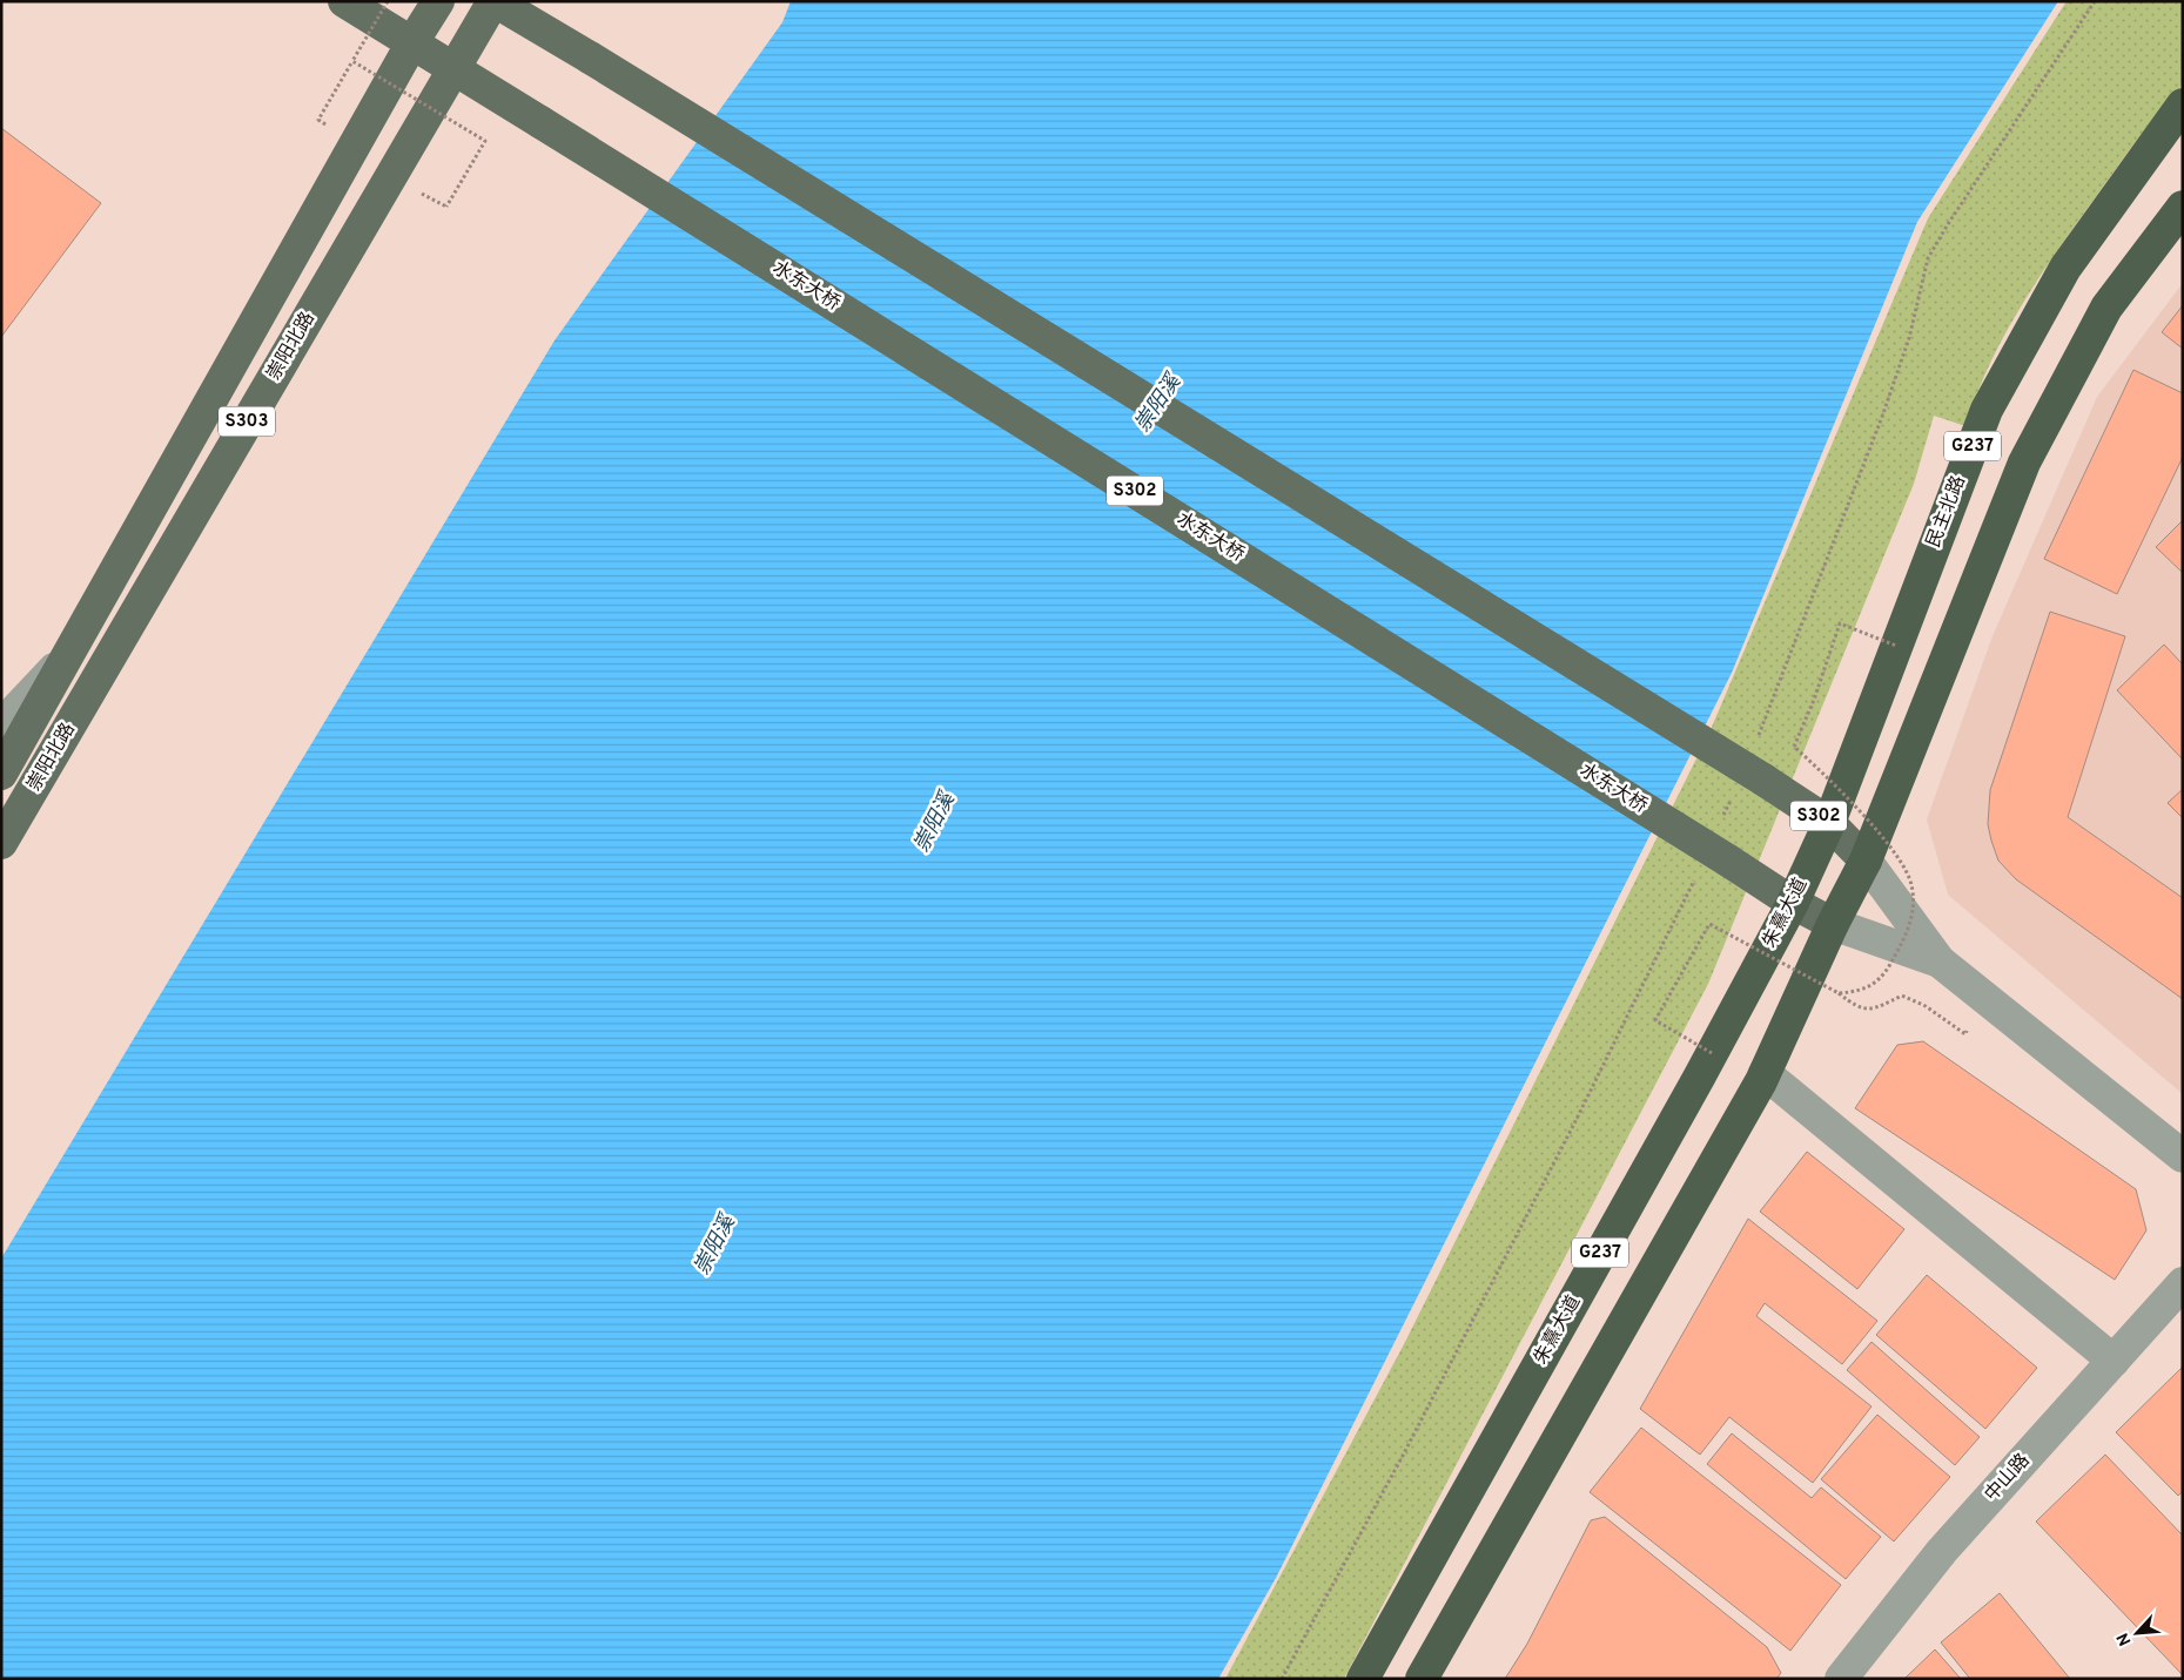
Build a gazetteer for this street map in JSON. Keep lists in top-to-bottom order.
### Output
{
  "streets": {
    "highway": ["G237", "民主北路", "朱熹大道"],
    "main road": [
      "水东大桥",
      "崇阳北路",
      "S303",
      "S302"
    ],
    "street": ["中山路"]
  },
  "crossings": [
    ["水东大桥", "崇阳北路"],
    ["水东大桥", "S302"],
    ["水东大桥", "朱熹大道"],
    ["崇阳北路", "S302"],
    ["G237", "S302"],
    ["S302", "民主北路"],
    ["S302", "朱熹大道"],
    ["民主北路", "朱熹大道"]
  ],
  "water": ["崇阳溪"],
  "north": "bottom left"
}
